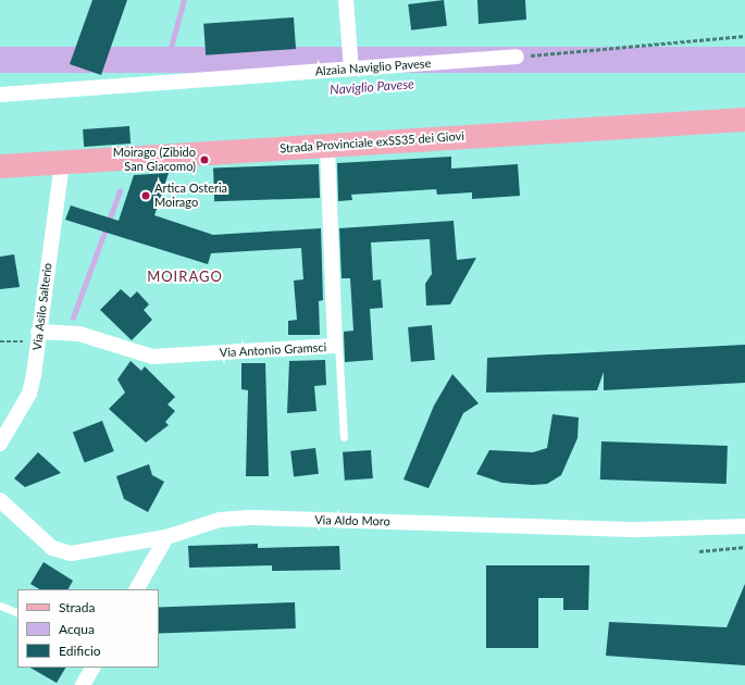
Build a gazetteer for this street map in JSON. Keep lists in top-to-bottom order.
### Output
{
  "streets": {
    "main road": ["Strada Provinciale exSS35 dei Giovi"],
    "street": [
      "Alzaia Naviglio Pavese",
      "Via Asilo Salterio",
      "Via Antonio Gramsci",
      "Via Aldo Moro"
    ]
  },
  "crossings": [
    ["Strada Provinciale exSS35 dei Giovi", "Via Asilo Salterio"],
    ["Strada Provinciale exSS35 dei Giovi", "Via Antonio Gramsci"],
    ["Via Asilo Salterio", "Via Antonio Gramsci"]
  ],
  "districts": ["MOIRAGO"],
  "water": ["Naviglio Pavese"],
  "places": ["Moirago (Zibido San Giacomo)", "Artica Osteria Moirago"],
  "legend": ["Strada", "Acqua", "Edificio"]
}
